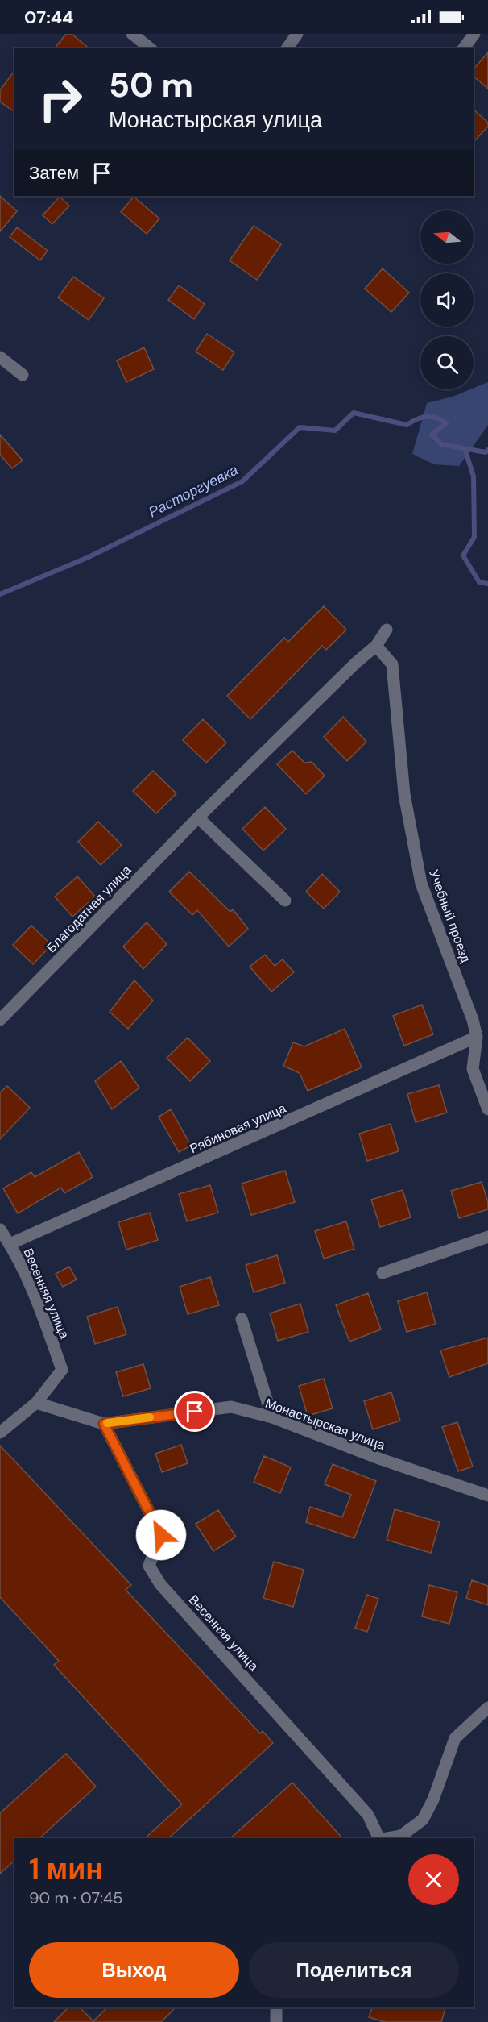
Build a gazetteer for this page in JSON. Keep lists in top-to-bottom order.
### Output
{
  "streets": {
    "street": [
      "Благодатная улица",
      "Учебный проезд",
      "Рябиновая улица",
      "Весенняя улица",
      "Монастырская улица"
    ]
  },
  "crossings": [
    ["Благодатная улица", "Учебный проезд"],
    ["Учебный проезд", "Рябиновая улица"],
    ["Рябиновая улица", "Весенняя улица"],
    ["Весенняя улица", "Монастырская улица"]
  ],
  "water": ["Расторгуевка"],
  "north": "left",
  "page": {
    "status": "07:44",
    "turn": ["50 m", "Монастырская улица"],
    "then": "Затем",
    "heading": ["1 мин", "90 m · 07:45"],
    "buttons": ["Выход", "Поделиться"]
  }
}
